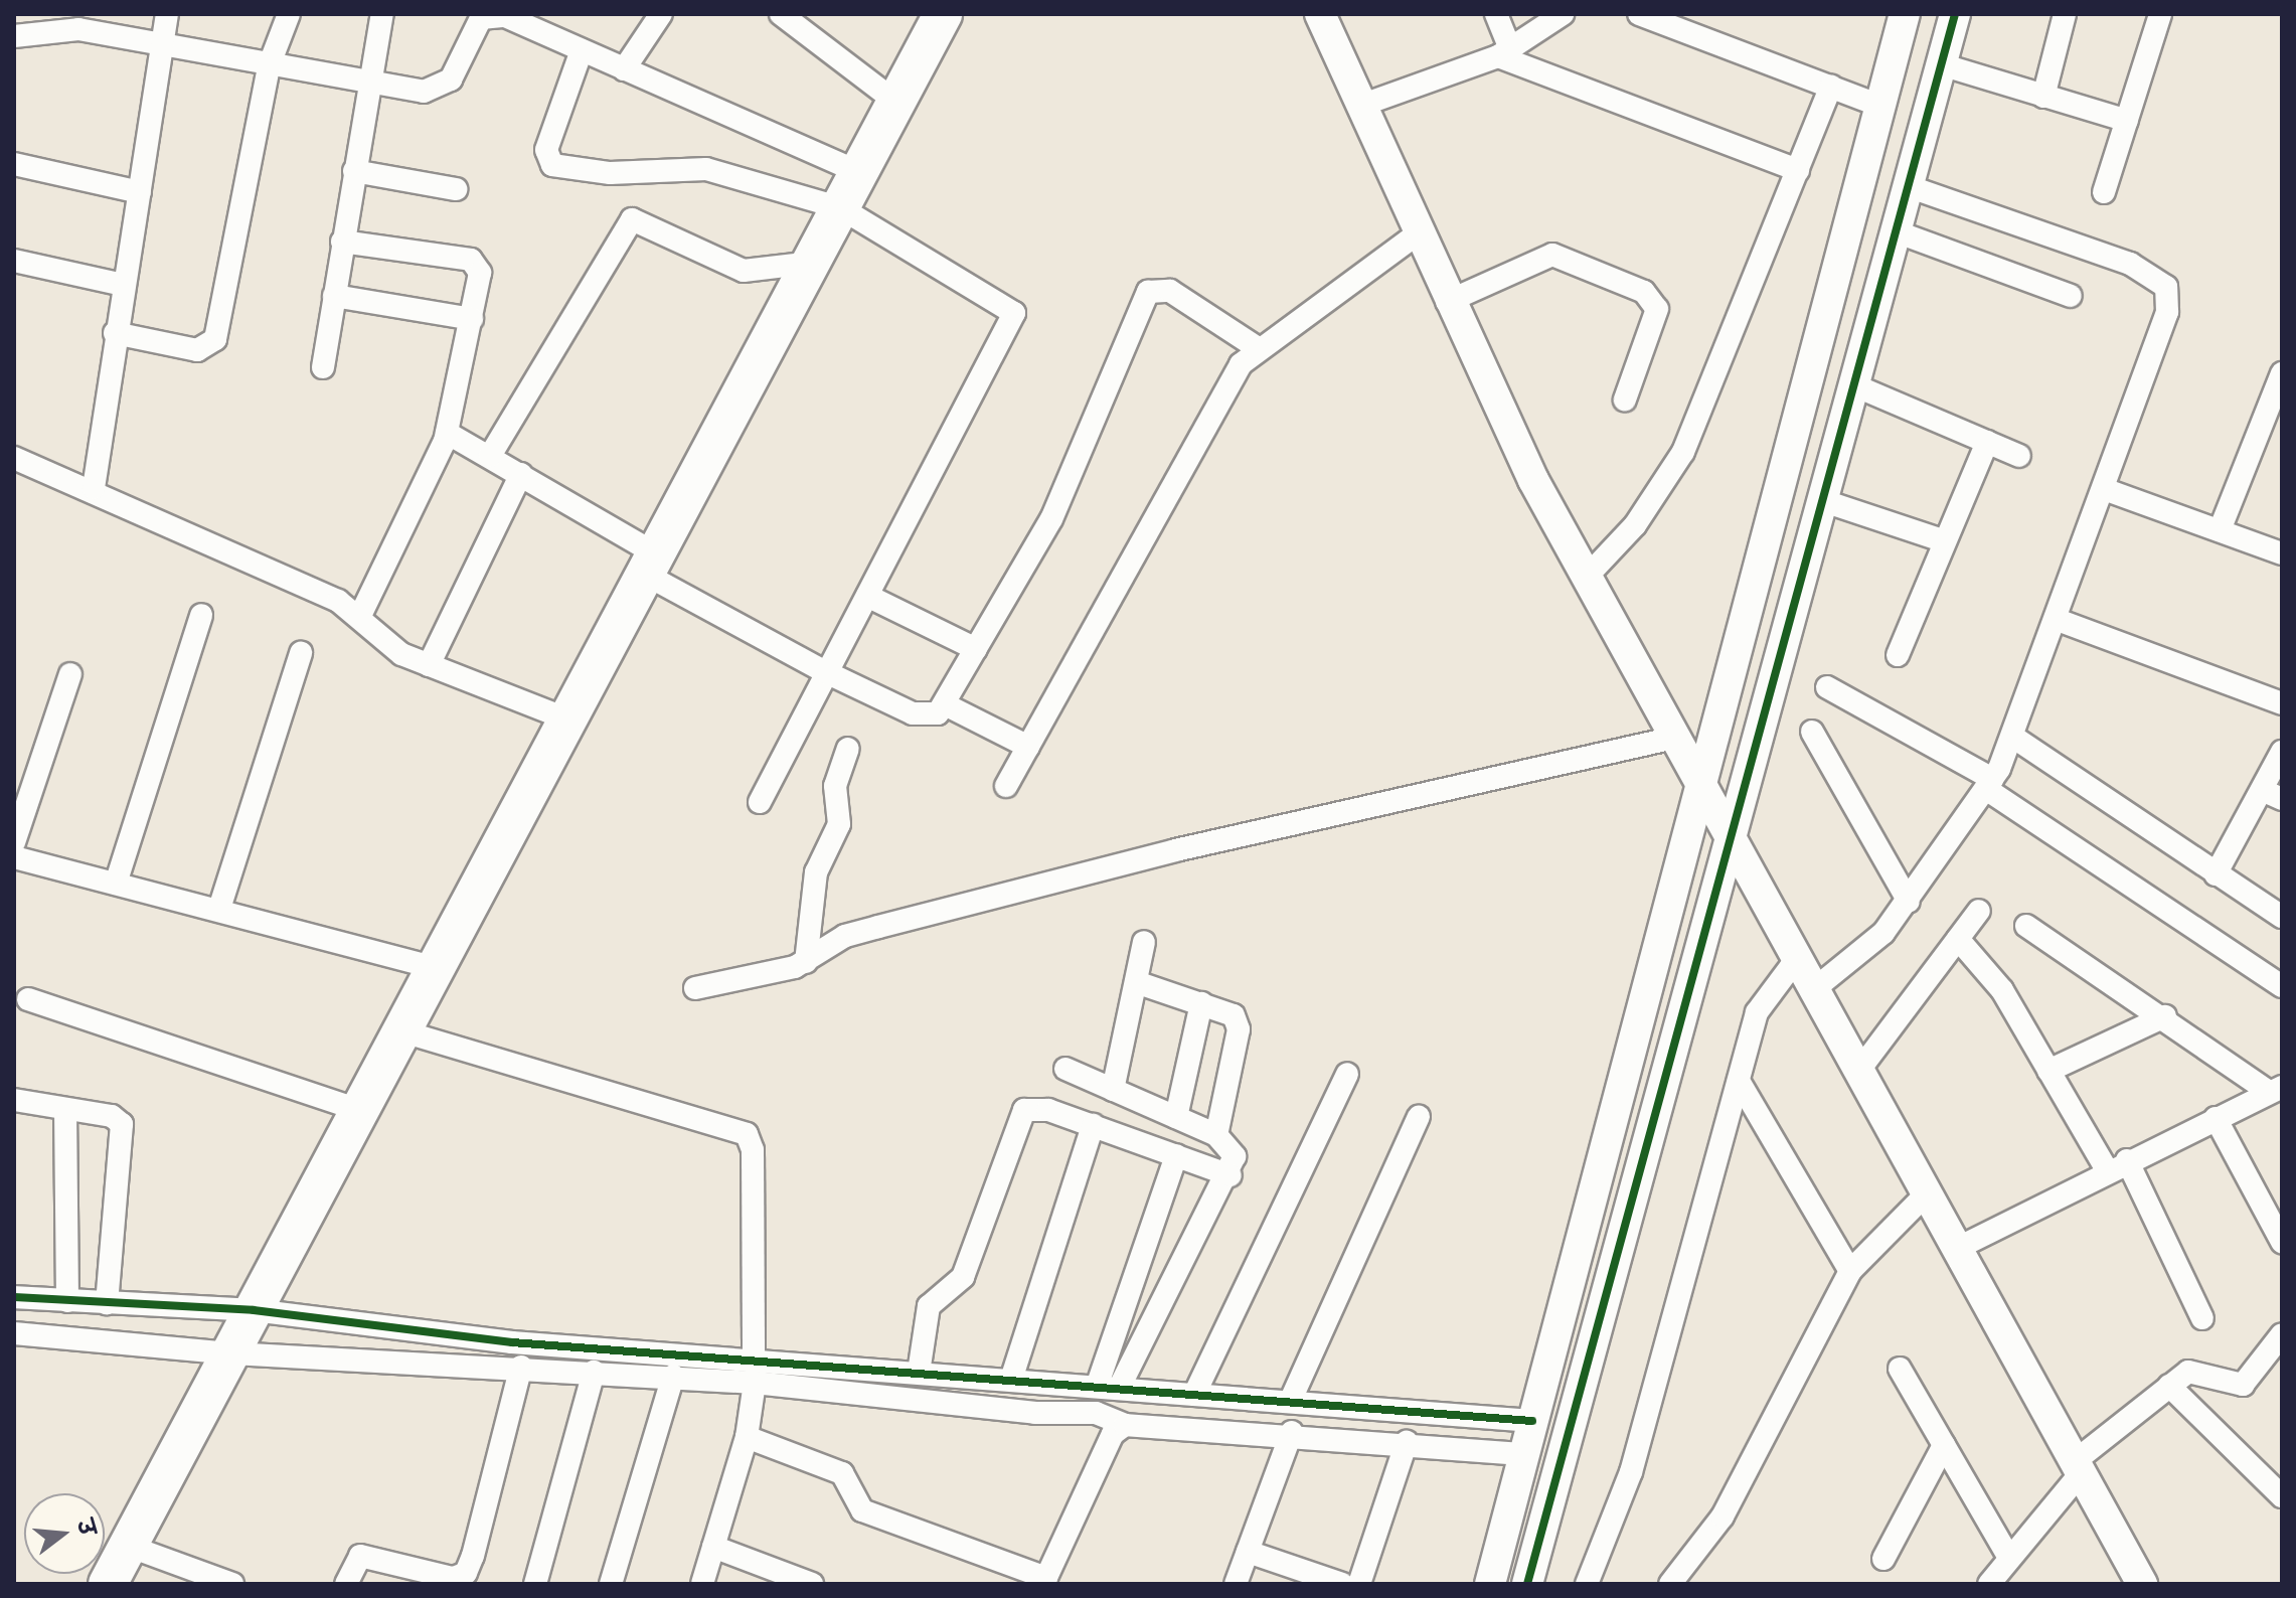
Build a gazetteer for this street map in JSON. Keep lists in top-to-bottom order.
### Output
{
  "north": "right"
}
